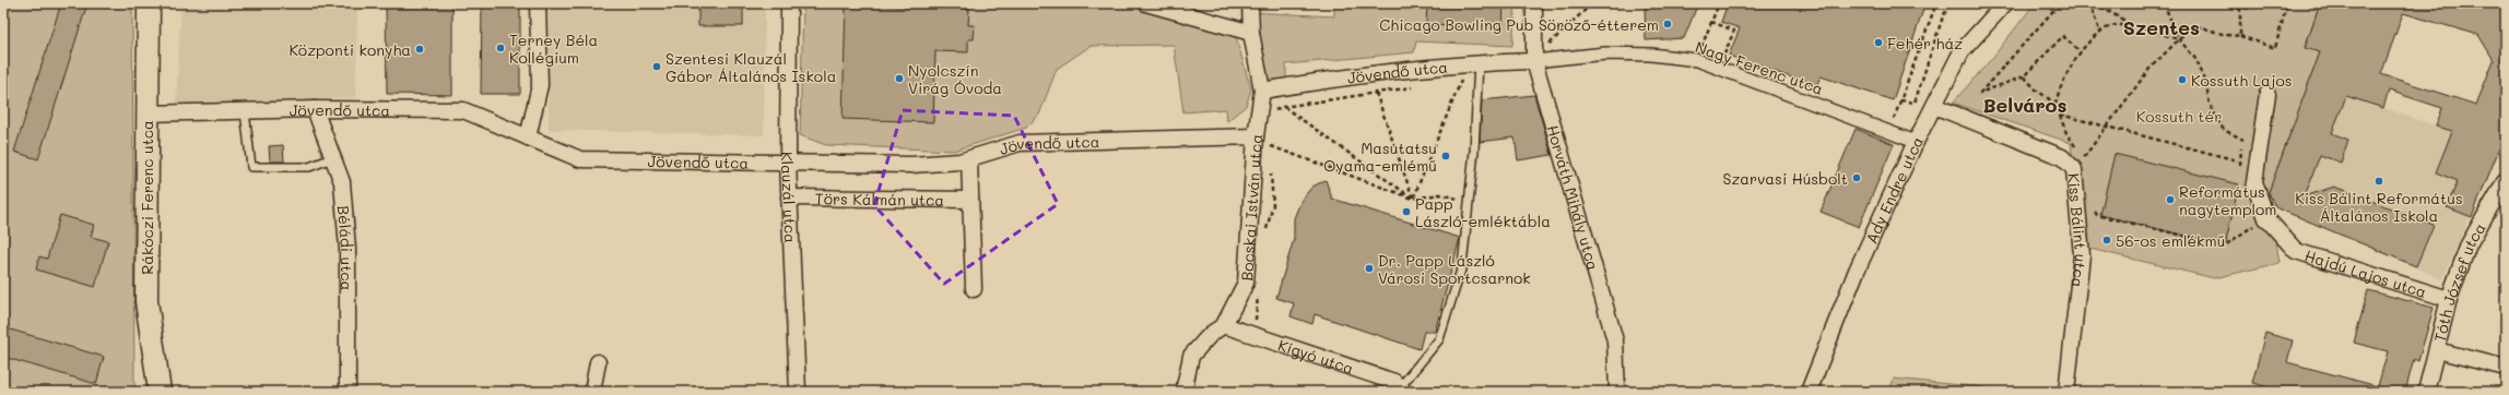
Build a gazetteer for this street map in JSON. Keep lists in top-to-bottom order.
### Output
{
  "streets": {
    "main road": ["Rákóczi Ferenc utca"],
    "street": [
      "Nagy Ferenc utca",
      "Jövendő utca",
      "Ady Endre utca",
      "Klauzál utca",
      "Horváth Mihály utca",
      "Törs Kálmán utca",
      "Bocskai István utca",
      "Kiss Bálint utca",
      "Béládi utca",
      "Hajdú Lajos utca",
      "Tóth József utca",
      "Kígyó utca"
    ]
  },
  "crossings": [
    ["Nagy Ferenc utca", "Jövendő utca"],
    ["Nagy Ferenc utca", "Ady Endre utca"],
    ["Nagy Ferenc utca", "Horváth Mihály utca"],
    ["Jövendő utca", "Rákóczi Ferenc utca"],
    ["Jövendő utca", "Klauzál utca"],
    ["Jövendő utca", "Horváth Mihály utca"],
    ["Jövendő utca", "Bocskai István utca"],
    ["Jövendő utca", "Béládi utca"],
    ["Ady Endre utca", "Kiss Bálint utca"],
    ["Klauzál utca", "Törs Kálmán utca"],
    ["Bocskai István utca", "Kígyó utca"],
    ["Hajdú Lajos utca", "Tóth József utca"]
  ],
  "districts": ["Szentes", "Belváros"],
  "parks": ["Kossuth tér"],
  "places": [
    "Chicago Bowling Pub Söröző-étterem",
    "Fehér ház",
    "Terney Béla Kollégium",
    "Központi konyha",
    "Szentesi Klauzál Gábor Általános Iskola",
    "Nyolcszín Virág Óvoda",
    "Kossuth Lajos",
    "Masutatsu Oyama-emlémű",
    "Szarvasi Húsbolt",
    "Kiss Bálint Református Általános Iskola",
    "Református nagytemplom",
    "Papp László-emléktábla",
    "56-os emlékmű",
    "Dr. Papp László Városi Sportcsarnok"
  ]
}
